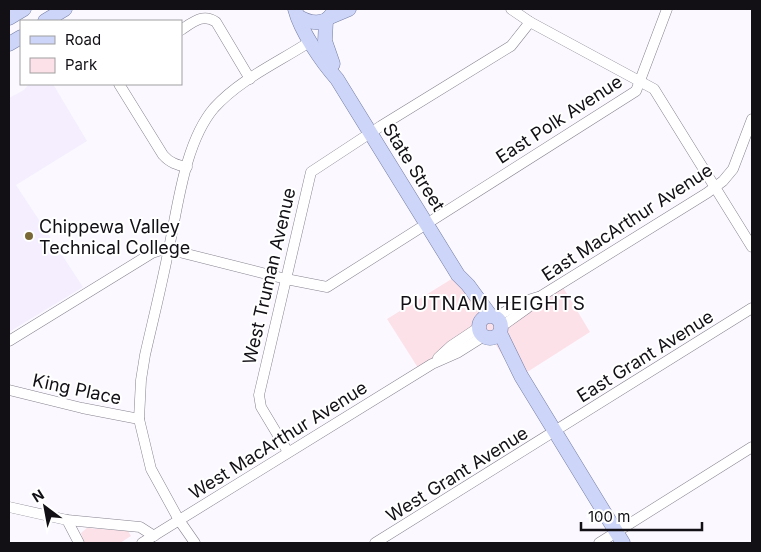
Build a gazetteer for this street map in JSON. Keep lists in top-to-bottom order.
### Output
{
  "streets": {
    "main road": ["State Street"],
    "street": [
      "East Polk Avenue",
      "East MacArthur Avenue",
      "West Truman Avenue",
      "East Grant Avenue",
      "King Place",
      "West MacArthur Avenue",
      "West Grant Avenue"
    ]
  },
  "crossings": [
    ["East Polk Avenue", "State Street"],
    ["East Polk Avenue", "West Truman Avenue"],
    ["State Street", "East MacArthur Avenue"],
    ["State Street", "West Truman Avenue"],
    ["State Street", "East Grant Avenue"],
    ["State Street", "West MacArthur Avenue"],
    ["State Street", "West Grant Avenue"],
    ["East MacArthur Avenue", "West MacArthur Avenue"],
    ["West Truman Avenue", "West MacArthur Avenue"],
    ["East Grant Avenue", "West Grant Avenue"]
  ],
  "districts": ["PUTNAM HEIGHTS"],
  "places": ["Chippewa Valley Technical College"],
  "legend": ["Road", "Park"],
  "scale_bar": "100 m",
  "north": "top left"
}
